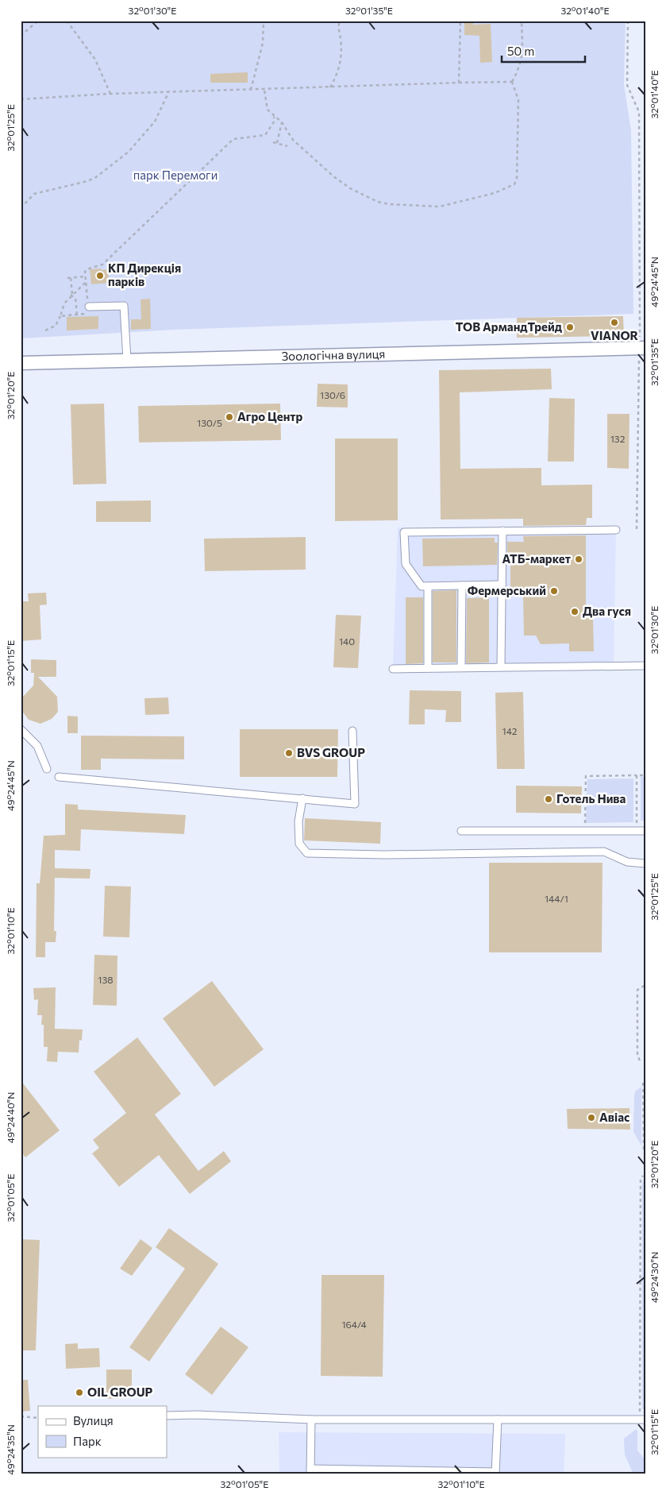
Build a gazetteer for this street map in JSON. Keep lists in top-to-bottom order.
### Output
{
  "streets": {
    "street": ["Зоологічна вулиця"]
  },
  "parks": ["парк Перемоги"],
  "places": [
    "КП Дирекція парків",
    "VIANOR",
    "ТОВ АрмандТрейд",
    "Агро Центр",
    "АТБ-маркет",
    "Фермерський",
    "Два гуся",
    "BVS GROUP",
    "Готель Нива",
    "Авіас",
    "OIL GROUP"
  ],
  "house_numbers": [
    "130/6",
    "130/5",
    "132",
    "140",
    "142",
    "144/1",
    "138",
    "164/4"
  ],
  "legend": ["Вулиця", "Парк"],
  "scale_bar": "50 m",
  "coordinates": [
    "32°01'30\"E",
    "32°01'35\"E",
    "32°01'40\"E",
    "32°01'25\"E",
    "49°24'45\"N",
    "32°01'20\"E",
    "32°01'15\"E",
    "32°01'10\"E",
    "49°24'40\"N",
    "32°01'05\"E",
    "49°24'30\"N",
    "49°24'35\"N"
  ]
}
